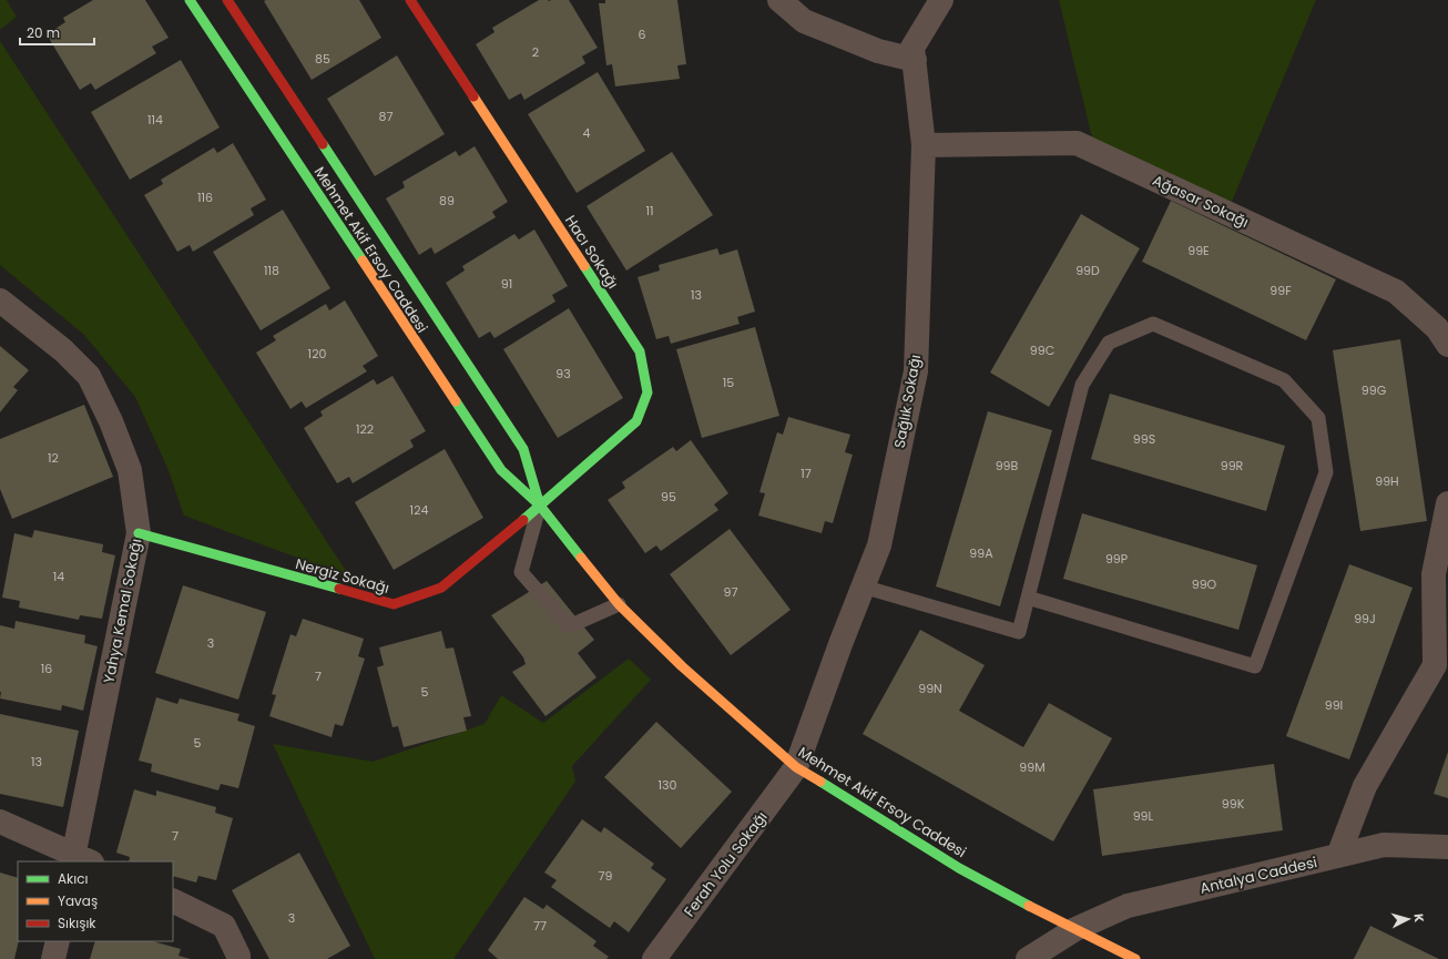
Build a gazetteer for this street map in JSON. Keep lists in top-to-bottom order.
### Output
{
  "streets": {
    "main road": ["Mehmet Akif Ersoy Caddesi", "Hacı Sokağı", "Nergiz Sokağı"],
    "street": [
      "Ağasar Sokağı",
      "Sağlık Sokağı",
      "Yahya Kemal Sokağı",
      "Ferah Yolu Sokağı",
      "Antalya Caddesi"
    ]
  },
  "crossings": [
    ["Ağasar Sokağı", "Sağlık Sokağı"],
    ["Mehmet Akif Ersoy Caddesi", "Hacı Sokağı"],
    ["Mehmet Akif Ersoy Caddesi", "Sağlık Sokağı"],
    ["Mehmet Akif Ersoy Caddesi", "Nergiz Sokağı"],
    ["Mehmet Akif Ersoy Caddesi", "Ferah Yolu Sokağı"],
    ["Mehmet Akif Ersoy Caddesi", "Antalya Caddesi"],
    ["Hacı Sokağı", "Nergiz Sokağı"],
    ["Sağlık Sokağı", "Ferah Yolu Sokağı"],
    ["Nergiz Sokağı", "Yahya Kemal Sokağı"]
  ],
  "house_numbers": [
    "6",
    "2",
    "85",
    "87",
    "114",
    "4",
    "116",
    "89",
    "11",
    "99E",
    "118",
    "99D",
    "91",
    "99F",
    "13",
    "99C",
    "120",
    "93",
    "15",
    "99G",
    "122",
    "99S",
    "12",
    "99B",
    "99R",
    "17",
    "99H",
    "95",
    "124",
    "99A",
    "99P",
    "14",
    "99O",
    "97",
    "99J",
    "3",
    "16",
    "7",
    "99N",
    "5",
    "99I",
    "5",
    "13",
    "99M",
    "130",
    "99K",
    "99L",
    "7",
    "79",
    "3",
    "77"
  ],
  "legend": ["Akıcı", "Yavaş", "Sıkışık"],
  "scale_bar": "20 m",
  "north": "right"
}
